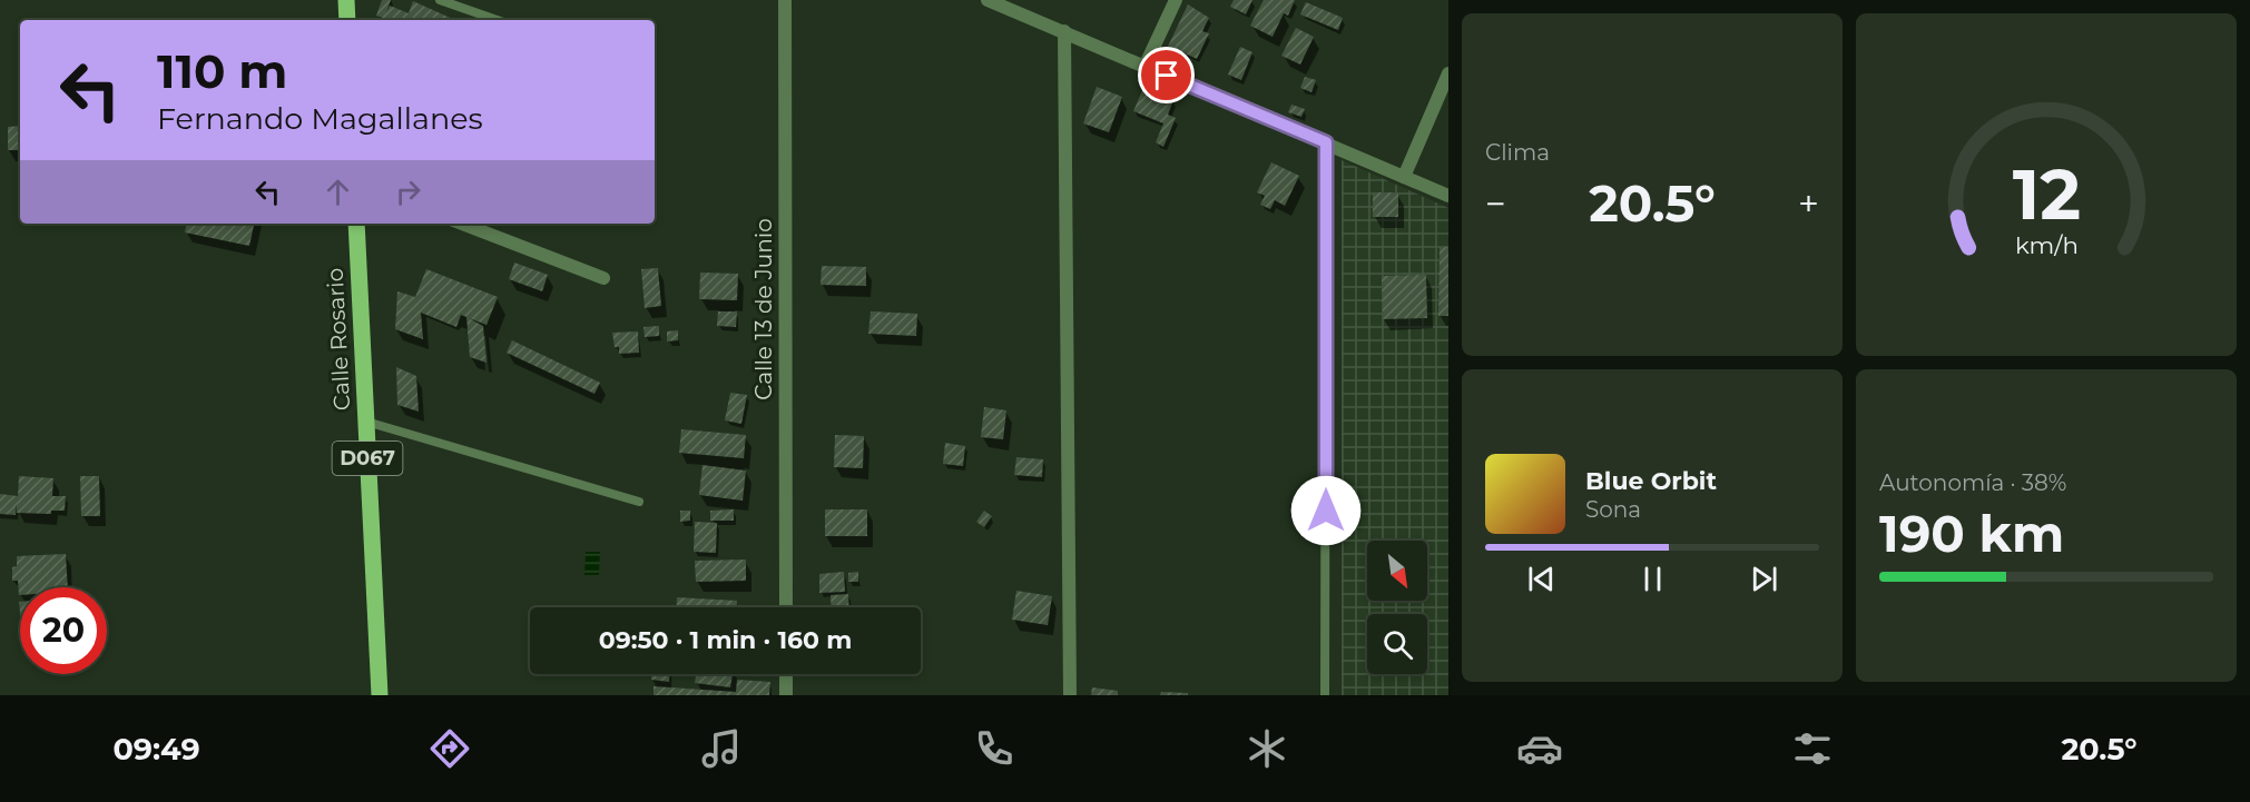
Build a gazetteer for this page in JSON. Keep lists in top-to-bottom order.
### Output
{
  "streets": {
    "main road": ["Calle Rosario", "D067"],
    "street": ["Calle 13 de Junio"]
  },
  "north": "bottom right",
  "page": {
    "tile": [
      "Clima",
      ["Autonomía · 38%", "190 km"]
    ],
    "turn": ["110 m", "Fernando Magallanes"],
    "heat": ["−", "20.5°", "+"],
    "song": ["Blue Orbit", "Sona"],
    "limit": "20",
    "trip": "09:50 · 1 min · 160 m",
    "tabs": ["09:49", "20.5°"],
    "gauge": ["12", "km/h"]
  }
}
